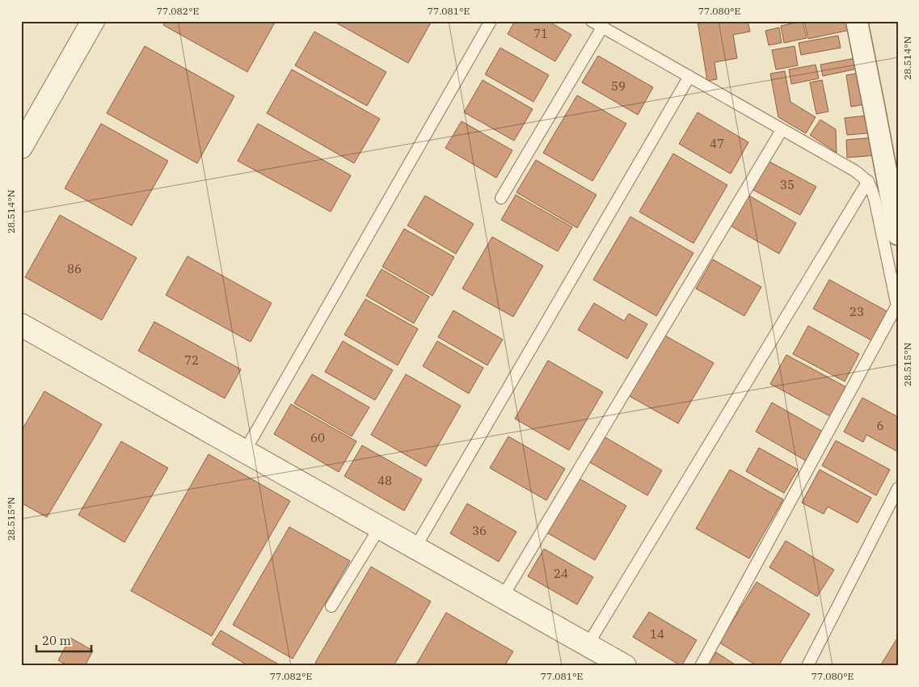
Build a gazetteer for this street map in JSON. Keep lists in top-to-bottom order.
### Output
{
  "house_numbers": [
    "71",
    "59",
    "47",
    "35",
    "86",
    "23",
    "72",
    "6",
    "60",
    "48",
    "36",
    "24",
    "14"
  ],
  "scale_bar": "20 m",
  "coordinates": [
    "77.082°E",
    "77.081°E",
    "77.080°E",
    "28.514°N",
    "28.515°N"
  ]
}
